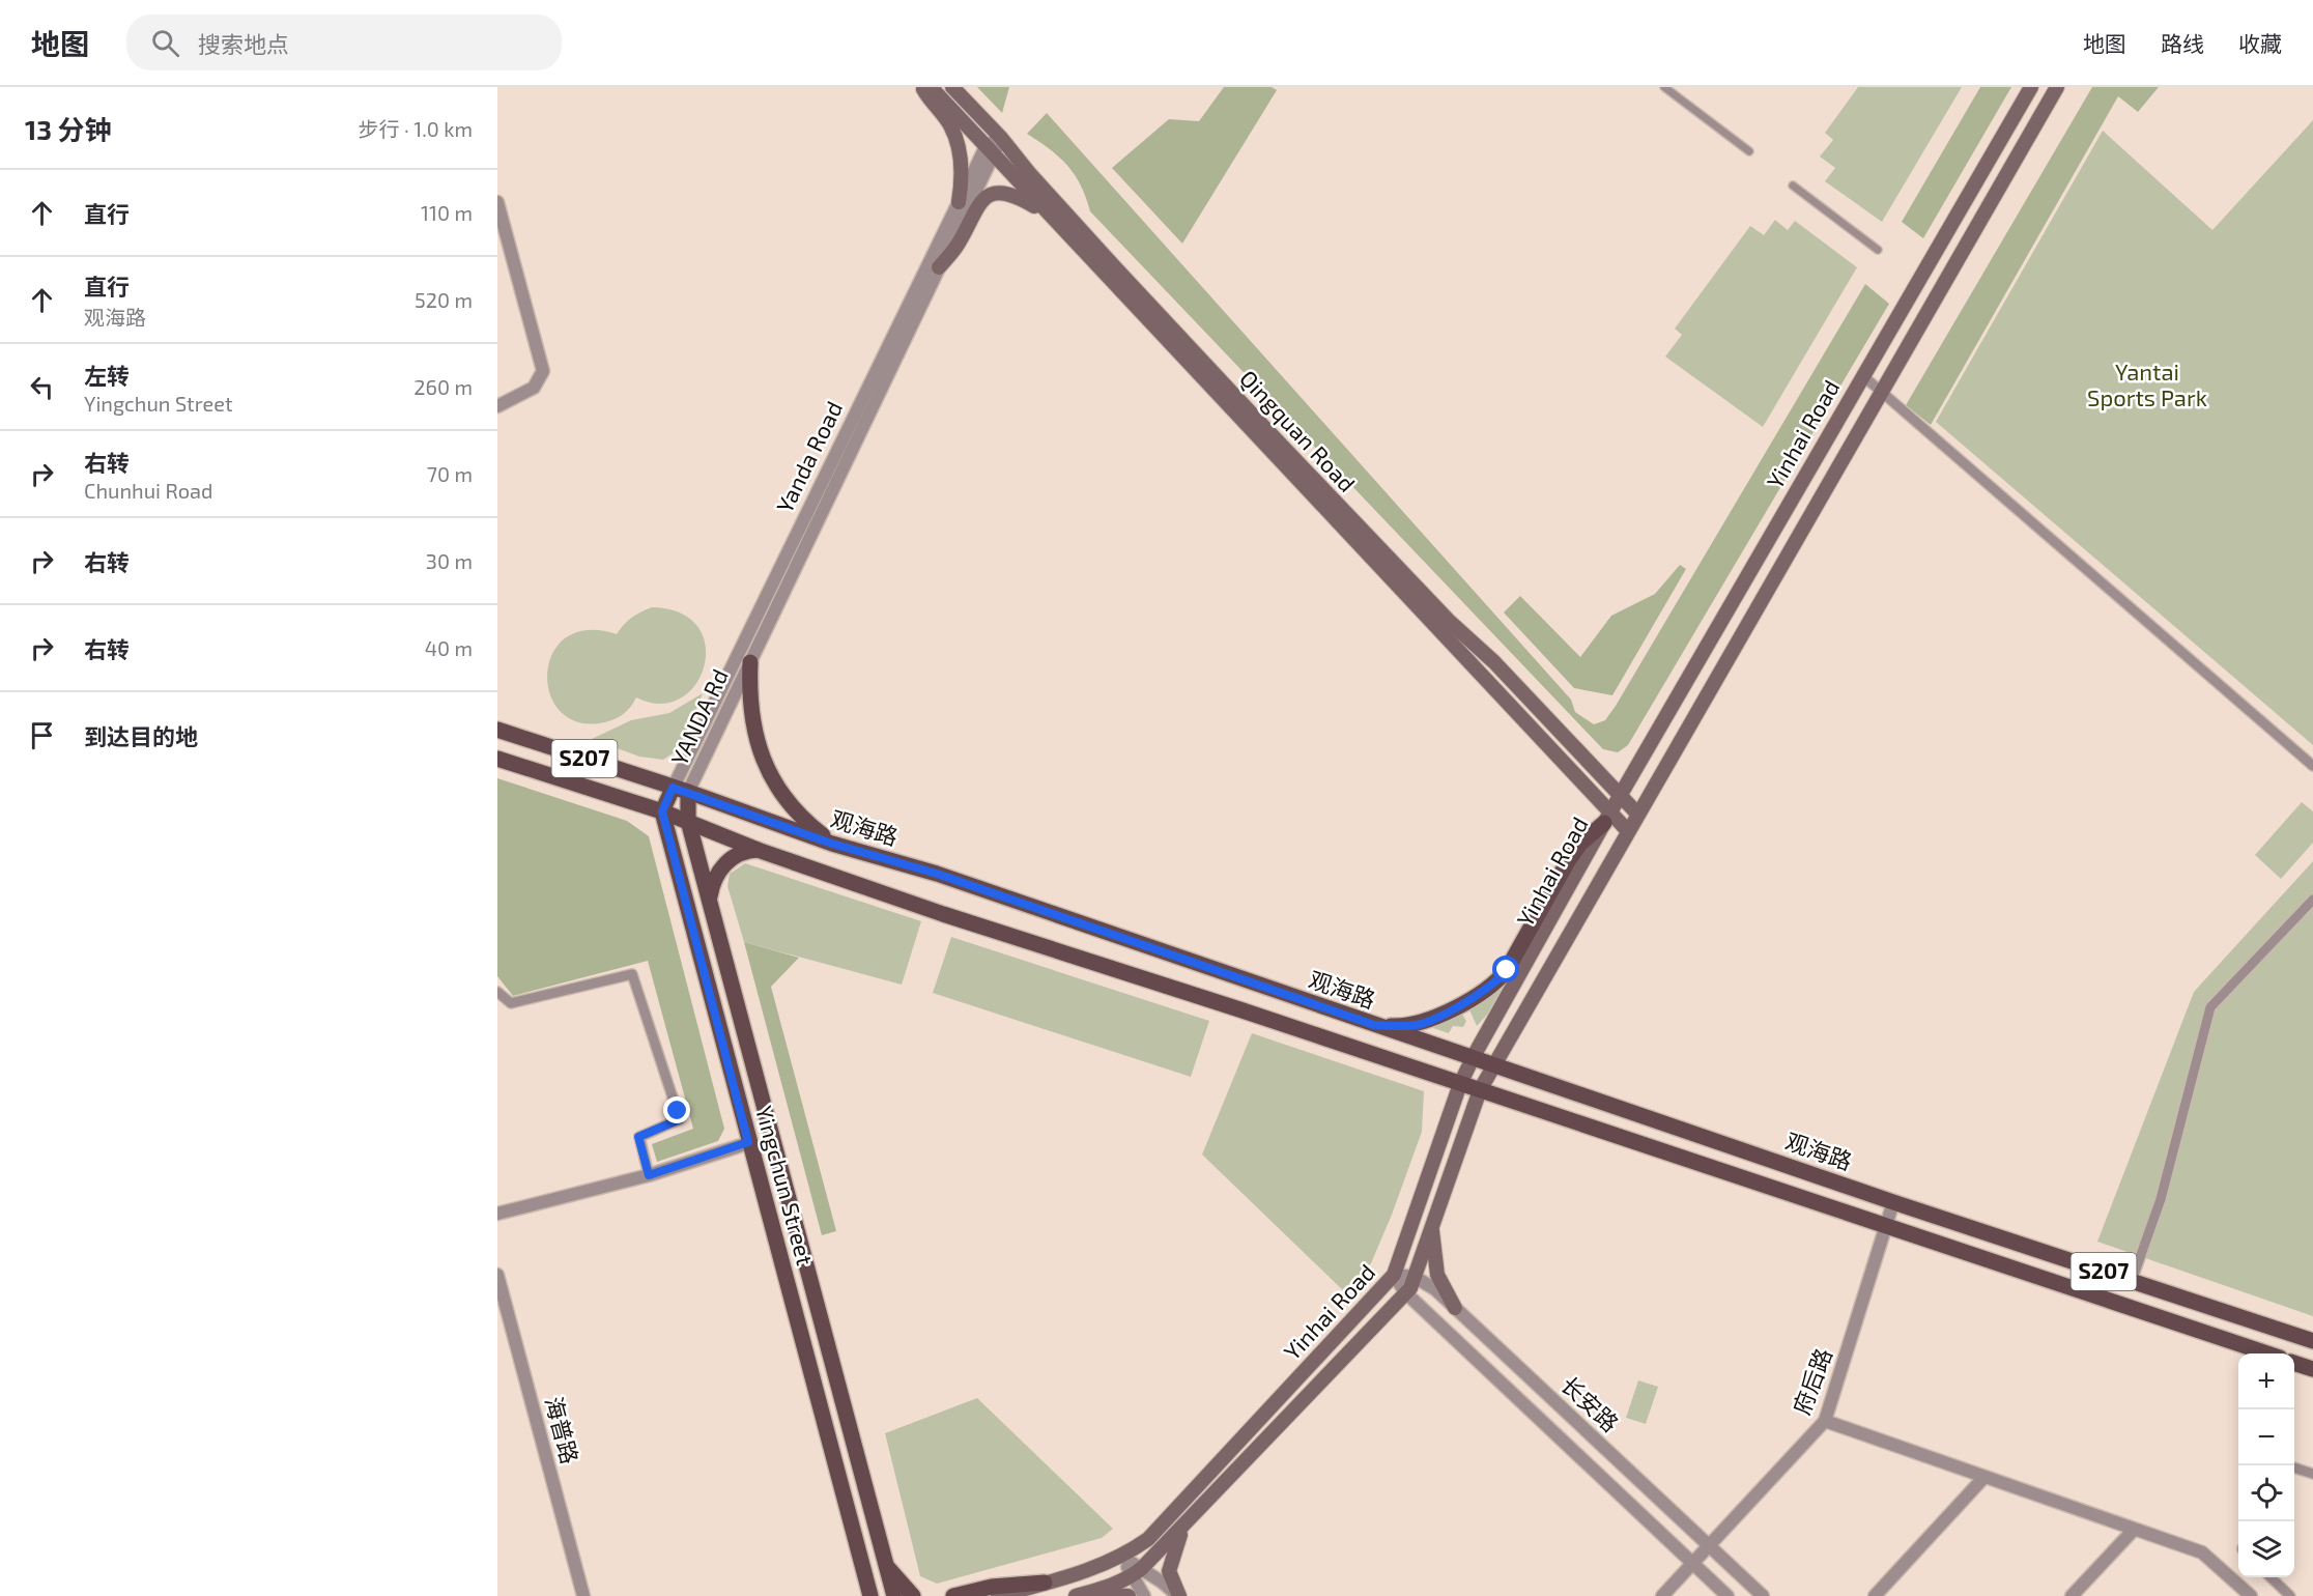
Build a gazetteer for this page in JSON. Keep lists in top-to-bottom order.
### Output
{
  "streets": {
    "main road": [
      "Qingquan Road",
      "Yinhai Road",
      "S207",
      "观海路",
      "Yingchun Street"
    ],
    "street": [
      "Yanda Road",
      "YANDA Rd",
      "府后路",
      "长安路",
      "海普路"
    ]
  },
  "crossings": [
    ["Qingquan Road", "Yinhai Road"],
    ["Qingquan Road", "Yanda Road"],
    ["Yinhai Road", "S207"],
    ["Yinhai Road", "观海路"],
    ["Yinhai Road", "长安路"],
    ["Yanda Road", "YANDA Rd"],
    ["Yanda Road", "观海路"],
    ["Yanda Road", "Yingchun Street"],
    ["YANDA Rd", "观海路"],
    ["YANDA Rd", "Yingchun Street"],
    ["S207", "Yingchun Street"],
    ["S207", "府后路"],
    ["观海路", "Yingchun Street"],
    ["观海路", "府后路"],
    ["府后路", "长安路"]
  ],
  "parks": ["Yantai Sports Park"],
  "page": {
    "header": "地图",
    "search": "搜索地点",
    "nav": ["地图", "路线", "收藏"],
    "heading": ["13 分钟", "步行 · 1.0 km"],
    "list": [
      ["直行", "110 m"],
      ["直行", "观海路", "520 m"],
      ["左转", "Yingchun Street", "260 m"],
      ["右转", "Chunhui Road", "70 m"],
      ["右转", "30 m"],
      ["右转", "40 m"],
      "到达目的地"
    ],
    "map_buttons": ["+", "−"]
  }
}
